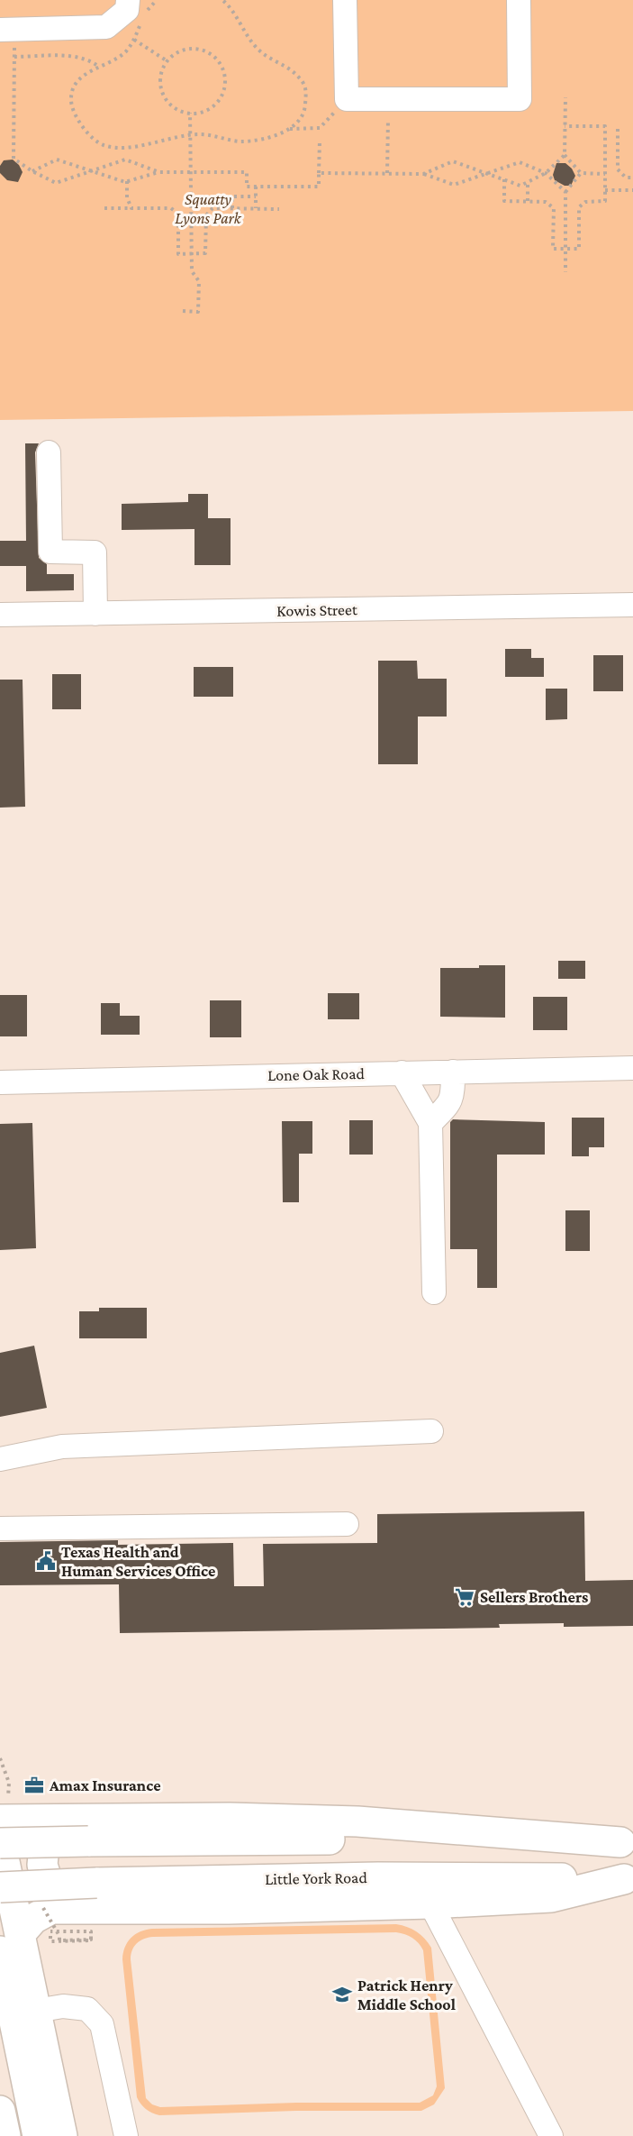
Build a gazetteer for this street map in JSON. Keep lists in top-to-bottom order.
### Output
{
  "streets": {
    "main road": ["Little York Road"],
    "street": ["Kowis Street", "Lone Oak Road"]
  },
  "parks": ["Squatty Lyons Park"],
  "places": {
    "public building": ["Texas Health and Human Services Office"],
    "supermarket": ["Sellers Brothers"],
    "office": ["Amax Insurance"],
    "school or university": ["Patrick Henry Middle School"]
  }
}
